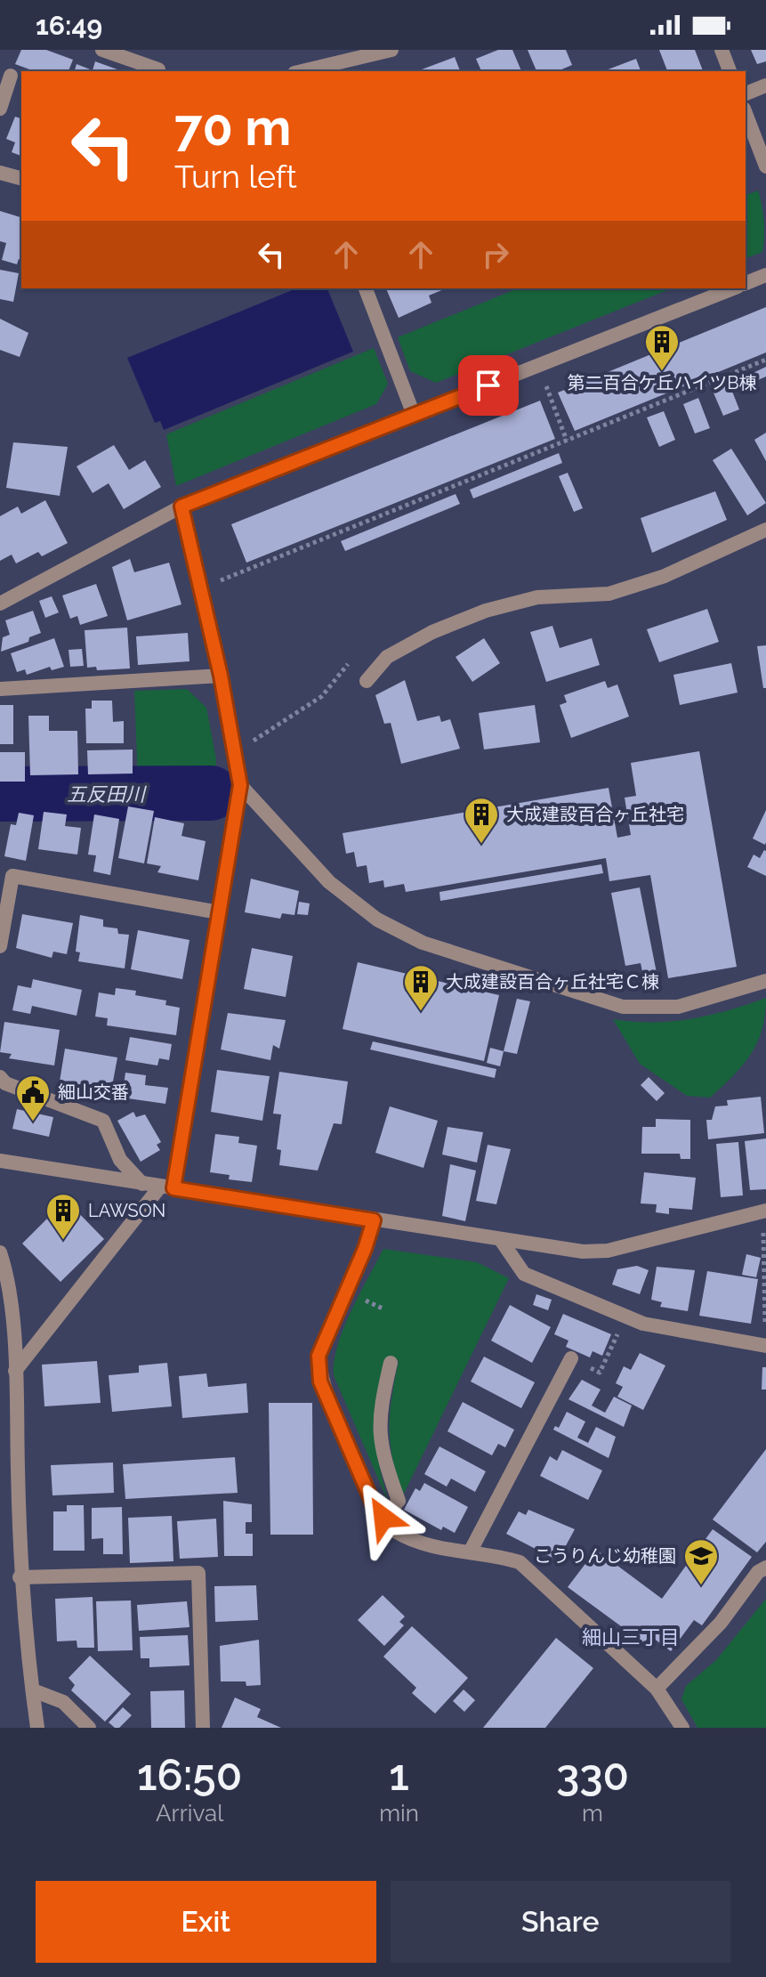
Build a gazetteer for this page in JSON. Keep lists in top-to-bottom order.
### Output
{
  "districts": ["細山三丁目"],
  "water": ["五反田川"],
  "places": {
    "building": [
      "第二百合ケ丘ハイツB棟",
      "大成建設百合ヶ丘社宅",
      "大成建設百合ヶ丘社宅Ｃ棟",
      "LAWSON"
    ],
    "public building": ["細山交番"],
    "school or university": ["こうりんじ幼稚園"]
  },
  "page": {
    "status": "16:49",
    "turn": ["70 m", "Turn left"],
    "eta": [
      "16:50",
      "Arrival",
      "1",
      "min",
      "330",
      "m"
    ],
    "buttons": ["Exit", "Share"]
  }
}
